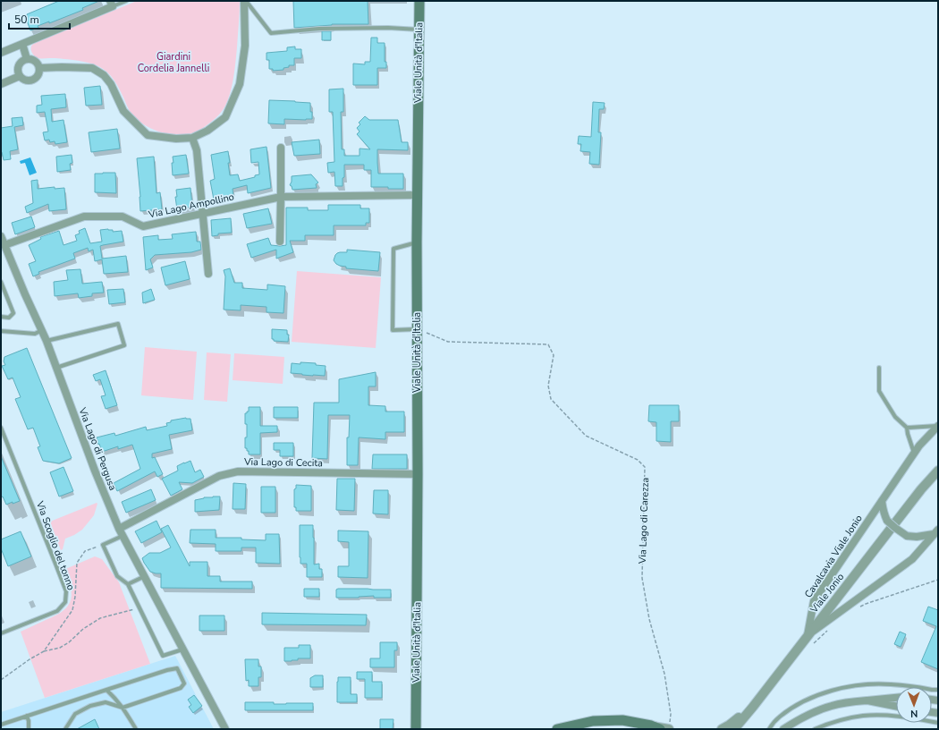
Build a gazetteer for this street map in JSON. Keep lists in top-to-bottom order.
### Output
{
  "streets": {
    "main road": ["Viale Unità d'Italia"],
    "street": [
      "Via Lago Ampollino",
      "Via Lago di Pergusa",
      "Via Lago di Cecita",
      "Cavalcavia Viale Jonio",
      "Viale Jonio"
    ],
    "lane": ["Via Scoglio del tonno"],
    "path": ["Via Lago di Carezza"]
  },
  "crossings": [
    ["Viale Unità d'Italia", "Via Lago Ampollino"],
    ["Viale Unità d'Italia", "Via Lago di Cecita"],
    ["Viale Unità d'Italia", "Via Lago di Carezza"],
    ["Via Lago Ampollino", "Via Lago di Pergusa"],
    ["Via Lago di Pergusa", "Via Lago di Cecita"],
    ["Cavalcavia Viale Jonio", "Viale Jonio"]
  ],
  "parks": ["Giardini Cordelia Jannelli"],
  "scale_bar": "50 m",
  "north": "bottom"
}
